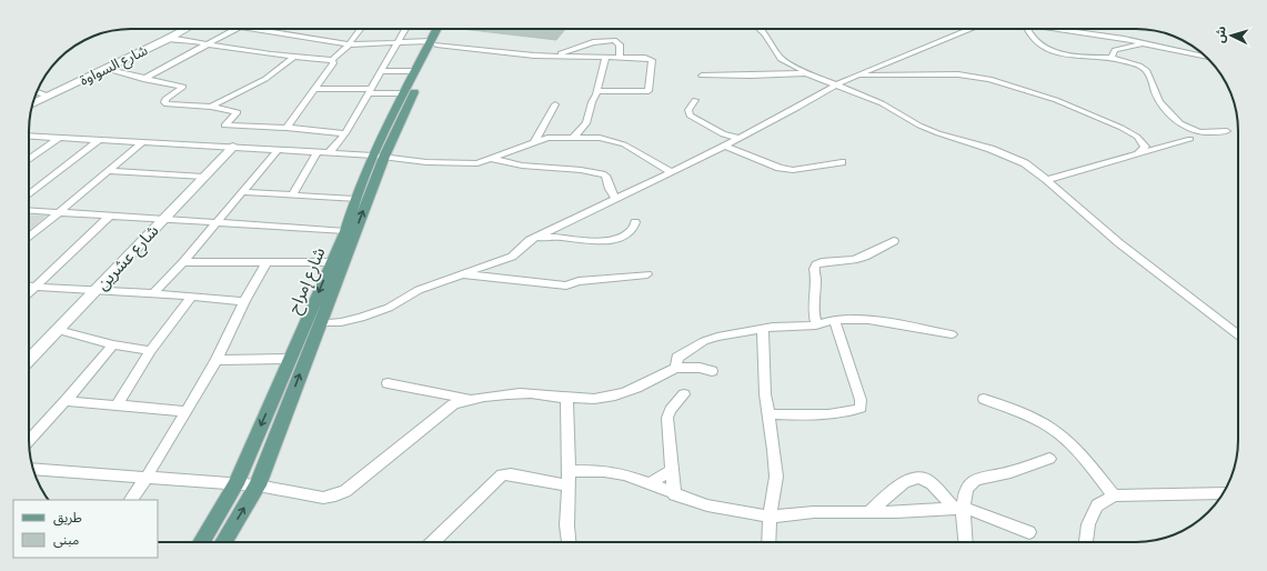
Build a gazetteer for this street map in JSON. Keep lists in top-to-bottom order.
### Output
{
  "streets": {
    "main road": ["شارع إمراح"],
    "street": ["شارع السواوة", "شارع عشرين"]
  },
  "legend": ["طريق", "مبنى"],
  "north": "left"
}
